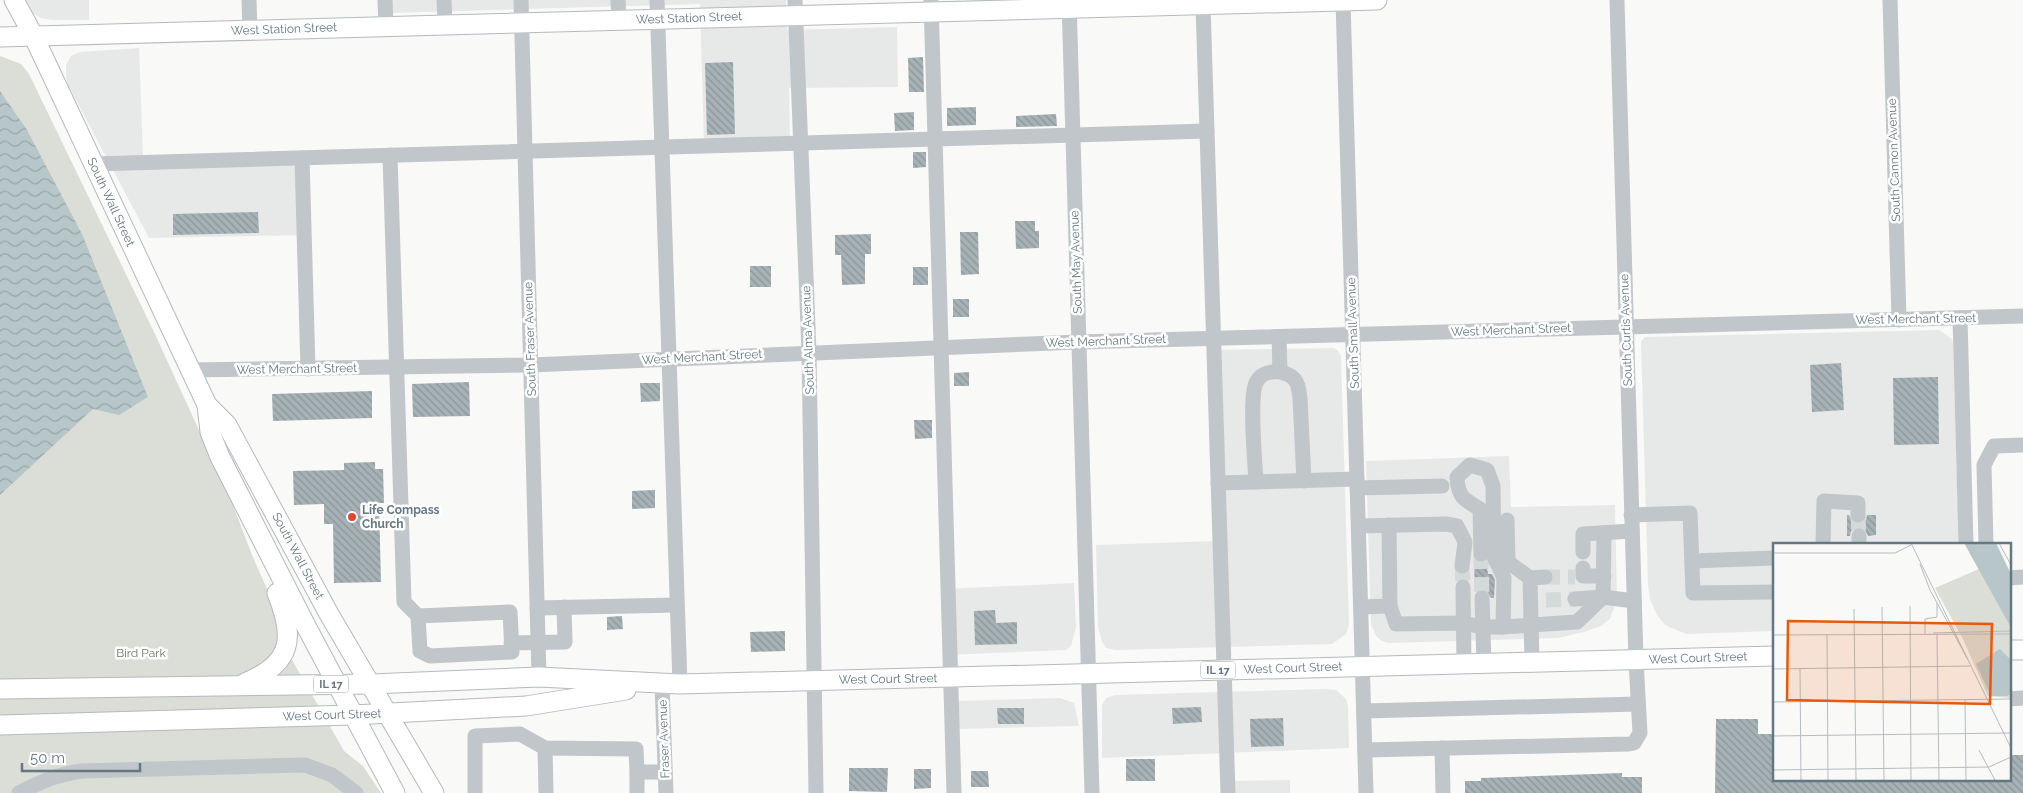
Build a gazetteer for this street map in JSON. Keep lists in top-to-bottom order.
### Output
{
  "streets": {
    "main road": [
      "West Station Street",
      "South Wall Street",
      "West Court Street",
      "IL 17"
    ],
    "street": [
      "South Cannon Avenue",
      "South May Avenue",
      "West Merchant Street",
      "South Curtis Avenue",
      "South Small Avenue",
      "South Fraser Avenue",
      "South Alma Avenue",
      "Fraser Avenue"
    ]
  },
  "crossings": [
    ["West Station Street", "South Wall Street"],
    ["West Station Street", "South May Avenue"],
    ["West Station Street", "South Small Avenue"],
    ["West Station Street", "South Fraser Avenue"],
    ["West Station Street", "South Alma Avenue"],
    ["West Station Street", "Fraser Avenue"],
    ["South Cannon Avenue", "West Merchant Street"],
    ["South Wall Street", "West Merchant Street"],
    ["South Wall Street", "West Court Street"],
    ["South May Avenue", "West Merchant Street"],
    ["South May Avenue", "West Court Street"],
    ["West Merchant Street", "South Curtis Avenue"],
    ["West Merchant Street", "South Small Avenue"],
    ["West Merchant Street", "South Fraser Avenue"],
    ["West Merchant Street", "South Alma Avenue"],
    ["West Merchant Street", "Fraser Avenue"],
    ["South Curtis Avenue", "West Court Street"],
    ["South Small Avenue", "West Court Street"],
    ["South Fraser Avenue", "West Court Street"],
    ["South Alma Avenue", "West Court Street"],
    ["West Court Street", "Fraser Avenue"]
  ],
  "parks": ["Bird Park"],
  "places": ["Life Compass Church"],
  "scale_bar": "50 m"
}
